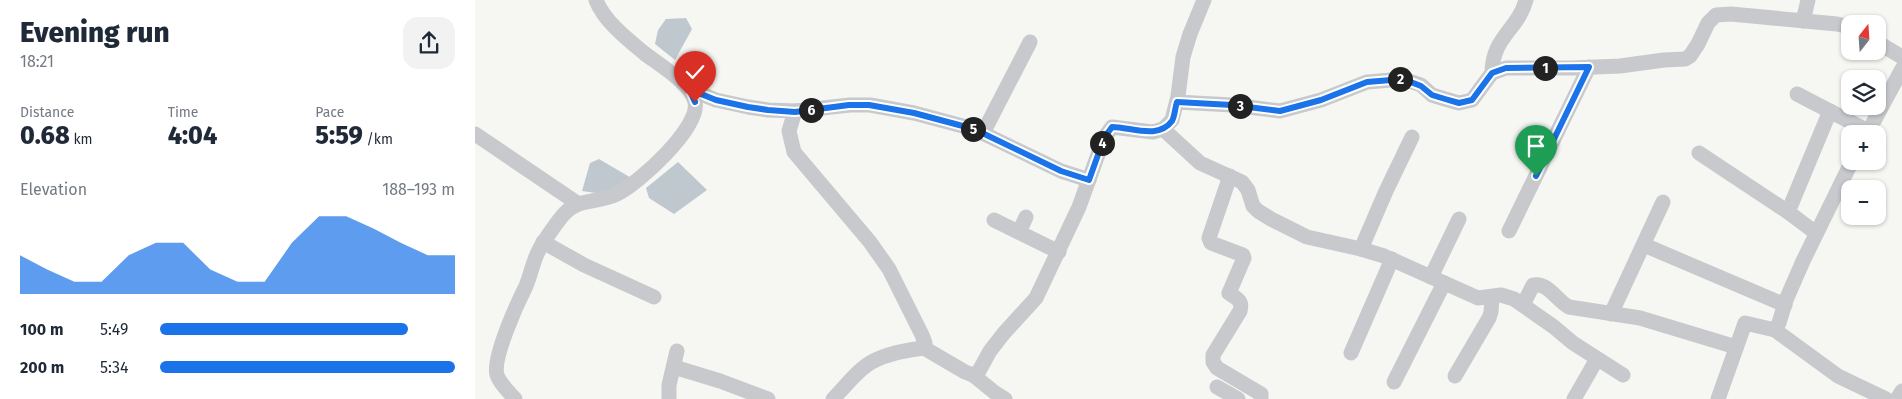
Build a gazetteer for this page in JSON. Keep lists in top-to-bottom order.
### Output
{
  "north": "top",
  "page": {
    "heading": ["Evening run", "18:21"],
    "map_buttons": ["+", "−"],
    "pins": [
      "1",
      "2",
      "3",
      "6",
      "5",
      "4"
    ],
    "stats": [
      ["Distance", "0.68 km"],
      ["Time", "4:04"],
      ["Pace", "5:59 /km"]
    ],
    "chart": ["Elevation", "188–193 m"],
    "list": [
      {
        "name": "100 m",
        "note": "5:49"
      },
      {
        "name": "200 m",
        "note": "5:34"
      }
    ]
  }
}
